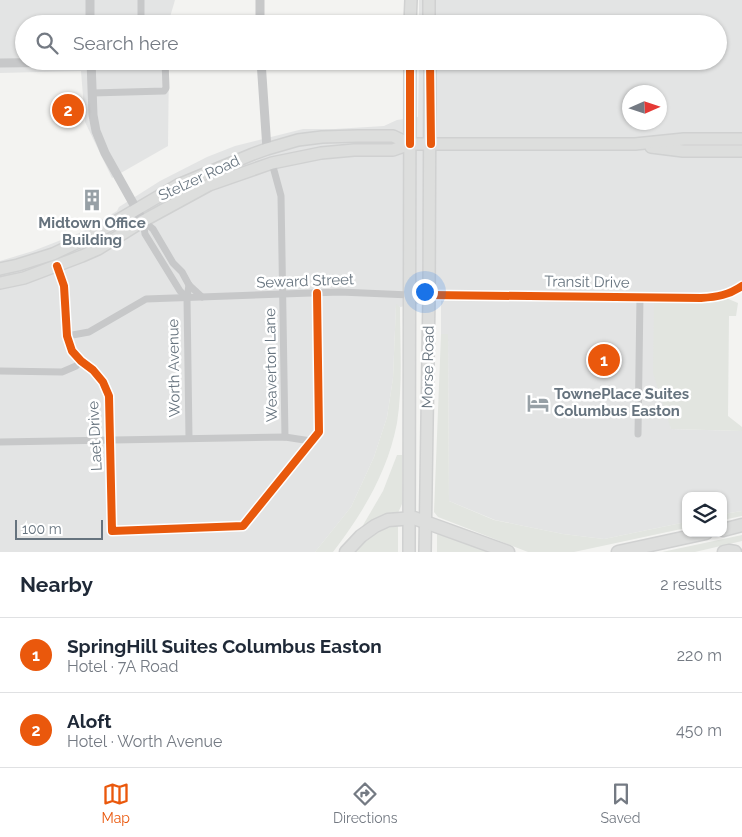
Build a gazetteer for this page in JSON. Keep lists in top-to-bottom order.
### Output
{
  "streets": {
    "main road": ["Stelzer Road", "Morse Road"],
    "street": [
      "Seward Street",
      "Transit Drive",
      "Weaverton Lane",
      "Worth Avenue",
      "Laet Drive"
    ]
  },
  "crossings": [
    ["Stelzer Road", "Weaverton Lane"],
    ["Stelzer Road", "Morse Road"],
    ["Stelzer Road", "Worth Avenue"],
    ["Stelzer Road", "Laet Drive"],
    ["Seward Street", "Weaverton Lane"],
    ["Seward Street", "Morse Road"],
    ["Seward Street", "Worth Avenue"],
    ["Seward Street", "Laet Drive"],
    ["Transit Drive", "Morse Road"]
  ],
  "places": {
    "building": ["Midtown Office Building"],
    "hotel": ["TownePlace Suites Columbus Easton"]
  },
  "scale_bar": "100 m",
  "north": "right",
  "page": {
    "search": "Search here",
    "pins": ["2", "1"],
    "scale": "100 m",
    "heading": ["Nearby", "2 results"],
    "list": [
      {
        "mark": "1",
        "name": "SpringHill Suites Columbus Easton",
        "note": "Hotel · 7A Road",
        "value": "220 m"
      },
      {
        "mark": "2",
        "name": "Aloft",
        "note": "Hotel · Worth Avenue",
        "value": "450 m"
      }
    ],
    "nav": ["Map", "Directions", "Saved"]
  }
}
